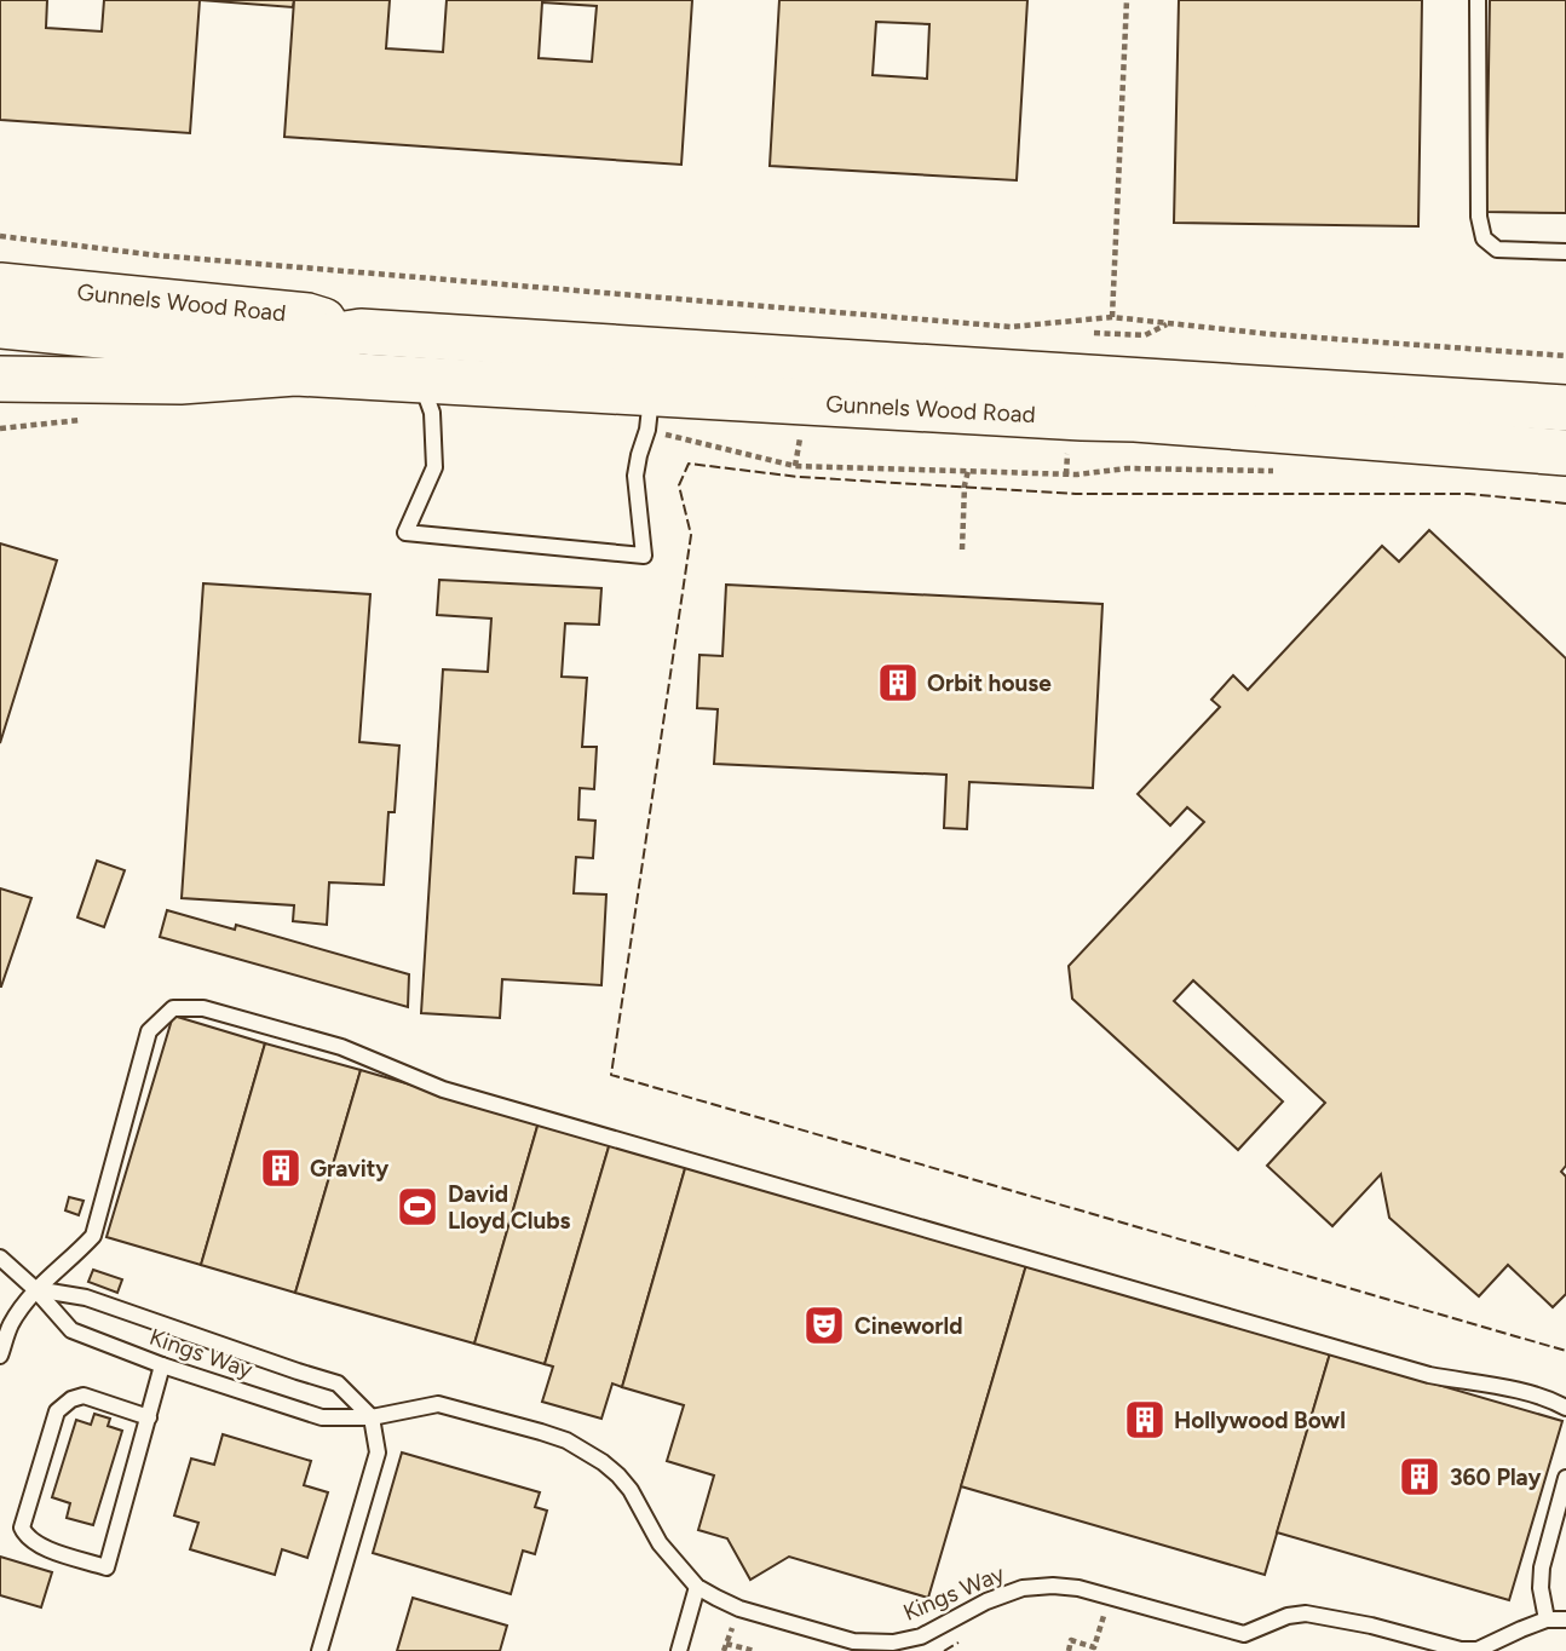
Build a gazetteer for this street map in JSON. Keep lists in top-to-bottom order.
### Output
{
  "streets": {
    "main road": ["Gunnels Wood Road"],
    "lane": ["Kings Way"]
  },
  "places": {
    "building": [
      "Orbit house",
      "Gravity",
      "Hollywood Bowl",
      "360 Play"
    ],
    "sports": ["David Lloyd Clubs"],
    "theatre": ["Cineworld"]
  }
}
